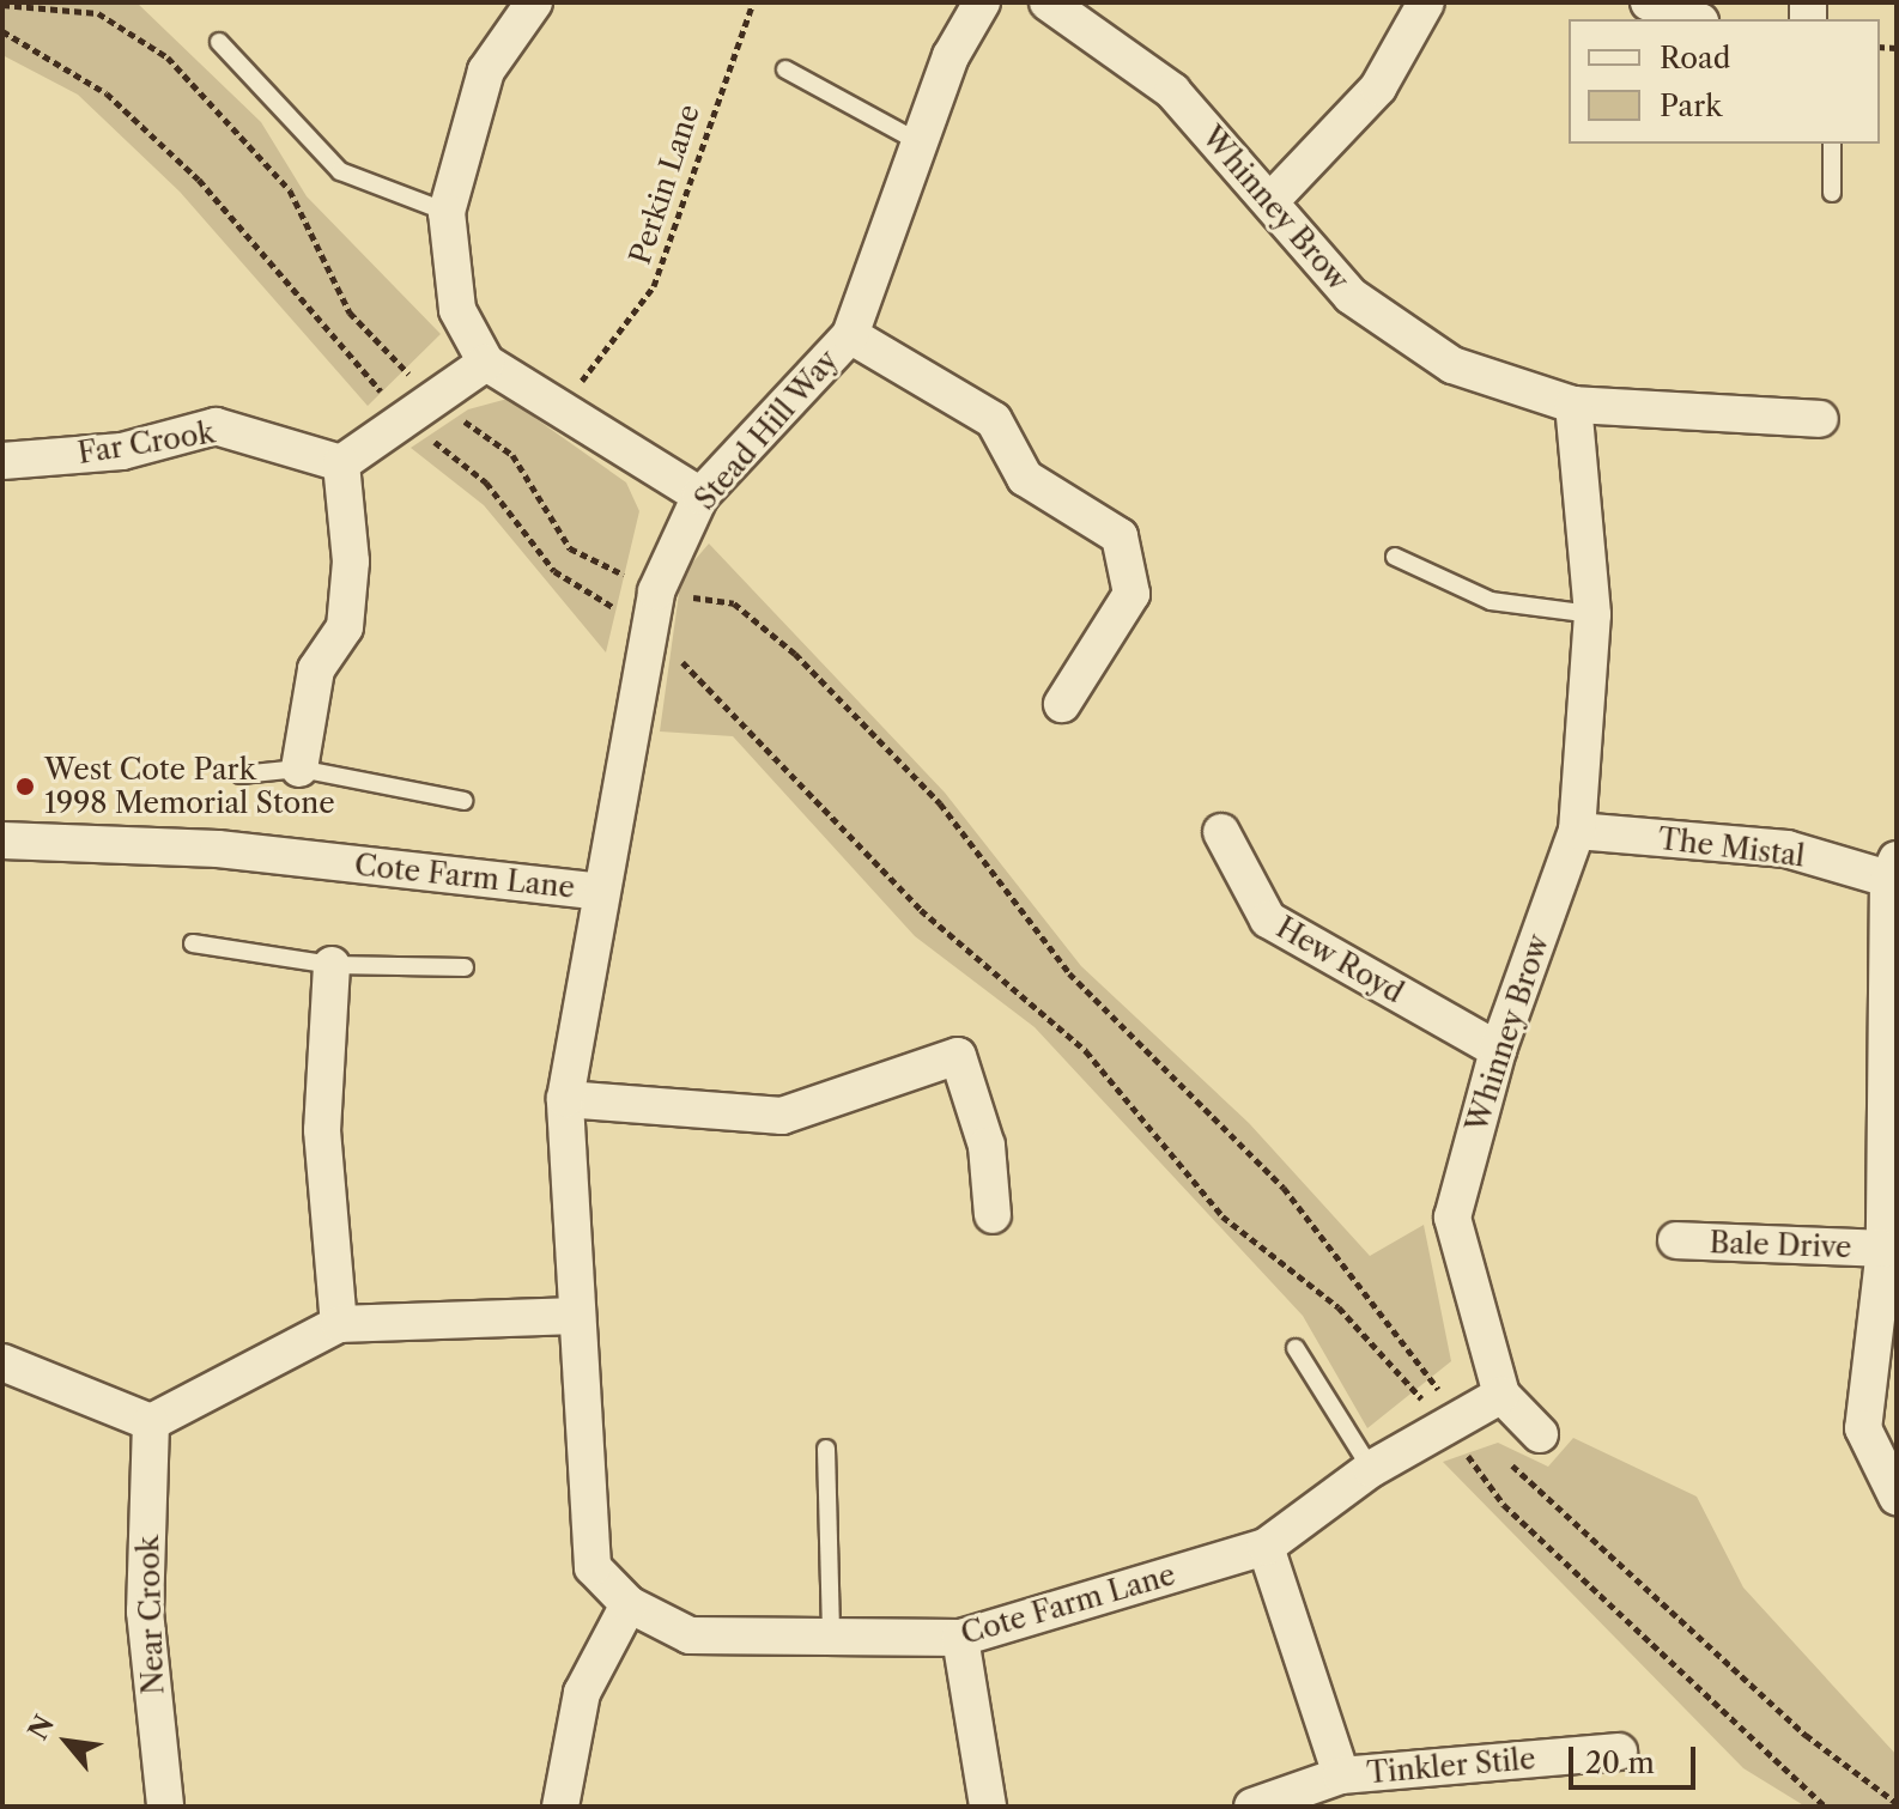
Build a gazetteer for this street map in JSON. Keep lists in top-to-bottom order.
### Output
{
  "streets": {
    "street": [
      "Whinney Brow",
      "Stead Hill Way",
      "Far Crook",
      "The Mistal",
      "Cote Farm Lane",
      "Hew Royd",
      "Bale Drive",
      "Near Crook",
      "Tinkler Stile"
    ],
    "path": ["Perkin Lane"]
  },
  "crossings": [
    ["Whinney Brow", "The Mistal"],
    ["Whinney Brow", "Cote Farm Lane"],
    ["Whinney Brow", "Hew Royd"],
    ["Stead Hill Way", "Cote Farm Lane"],
    ["The Mistal", "Bale Drive"],
    ["Cote Farm Lane", "Tinkler Stile"]
  ],
  "places": ["West Cote Park 1998 Memorial Stone"],
  "legend": ["Road", "Park"],
  "scale_bar": "20 m",
  "north": "top left"
}
